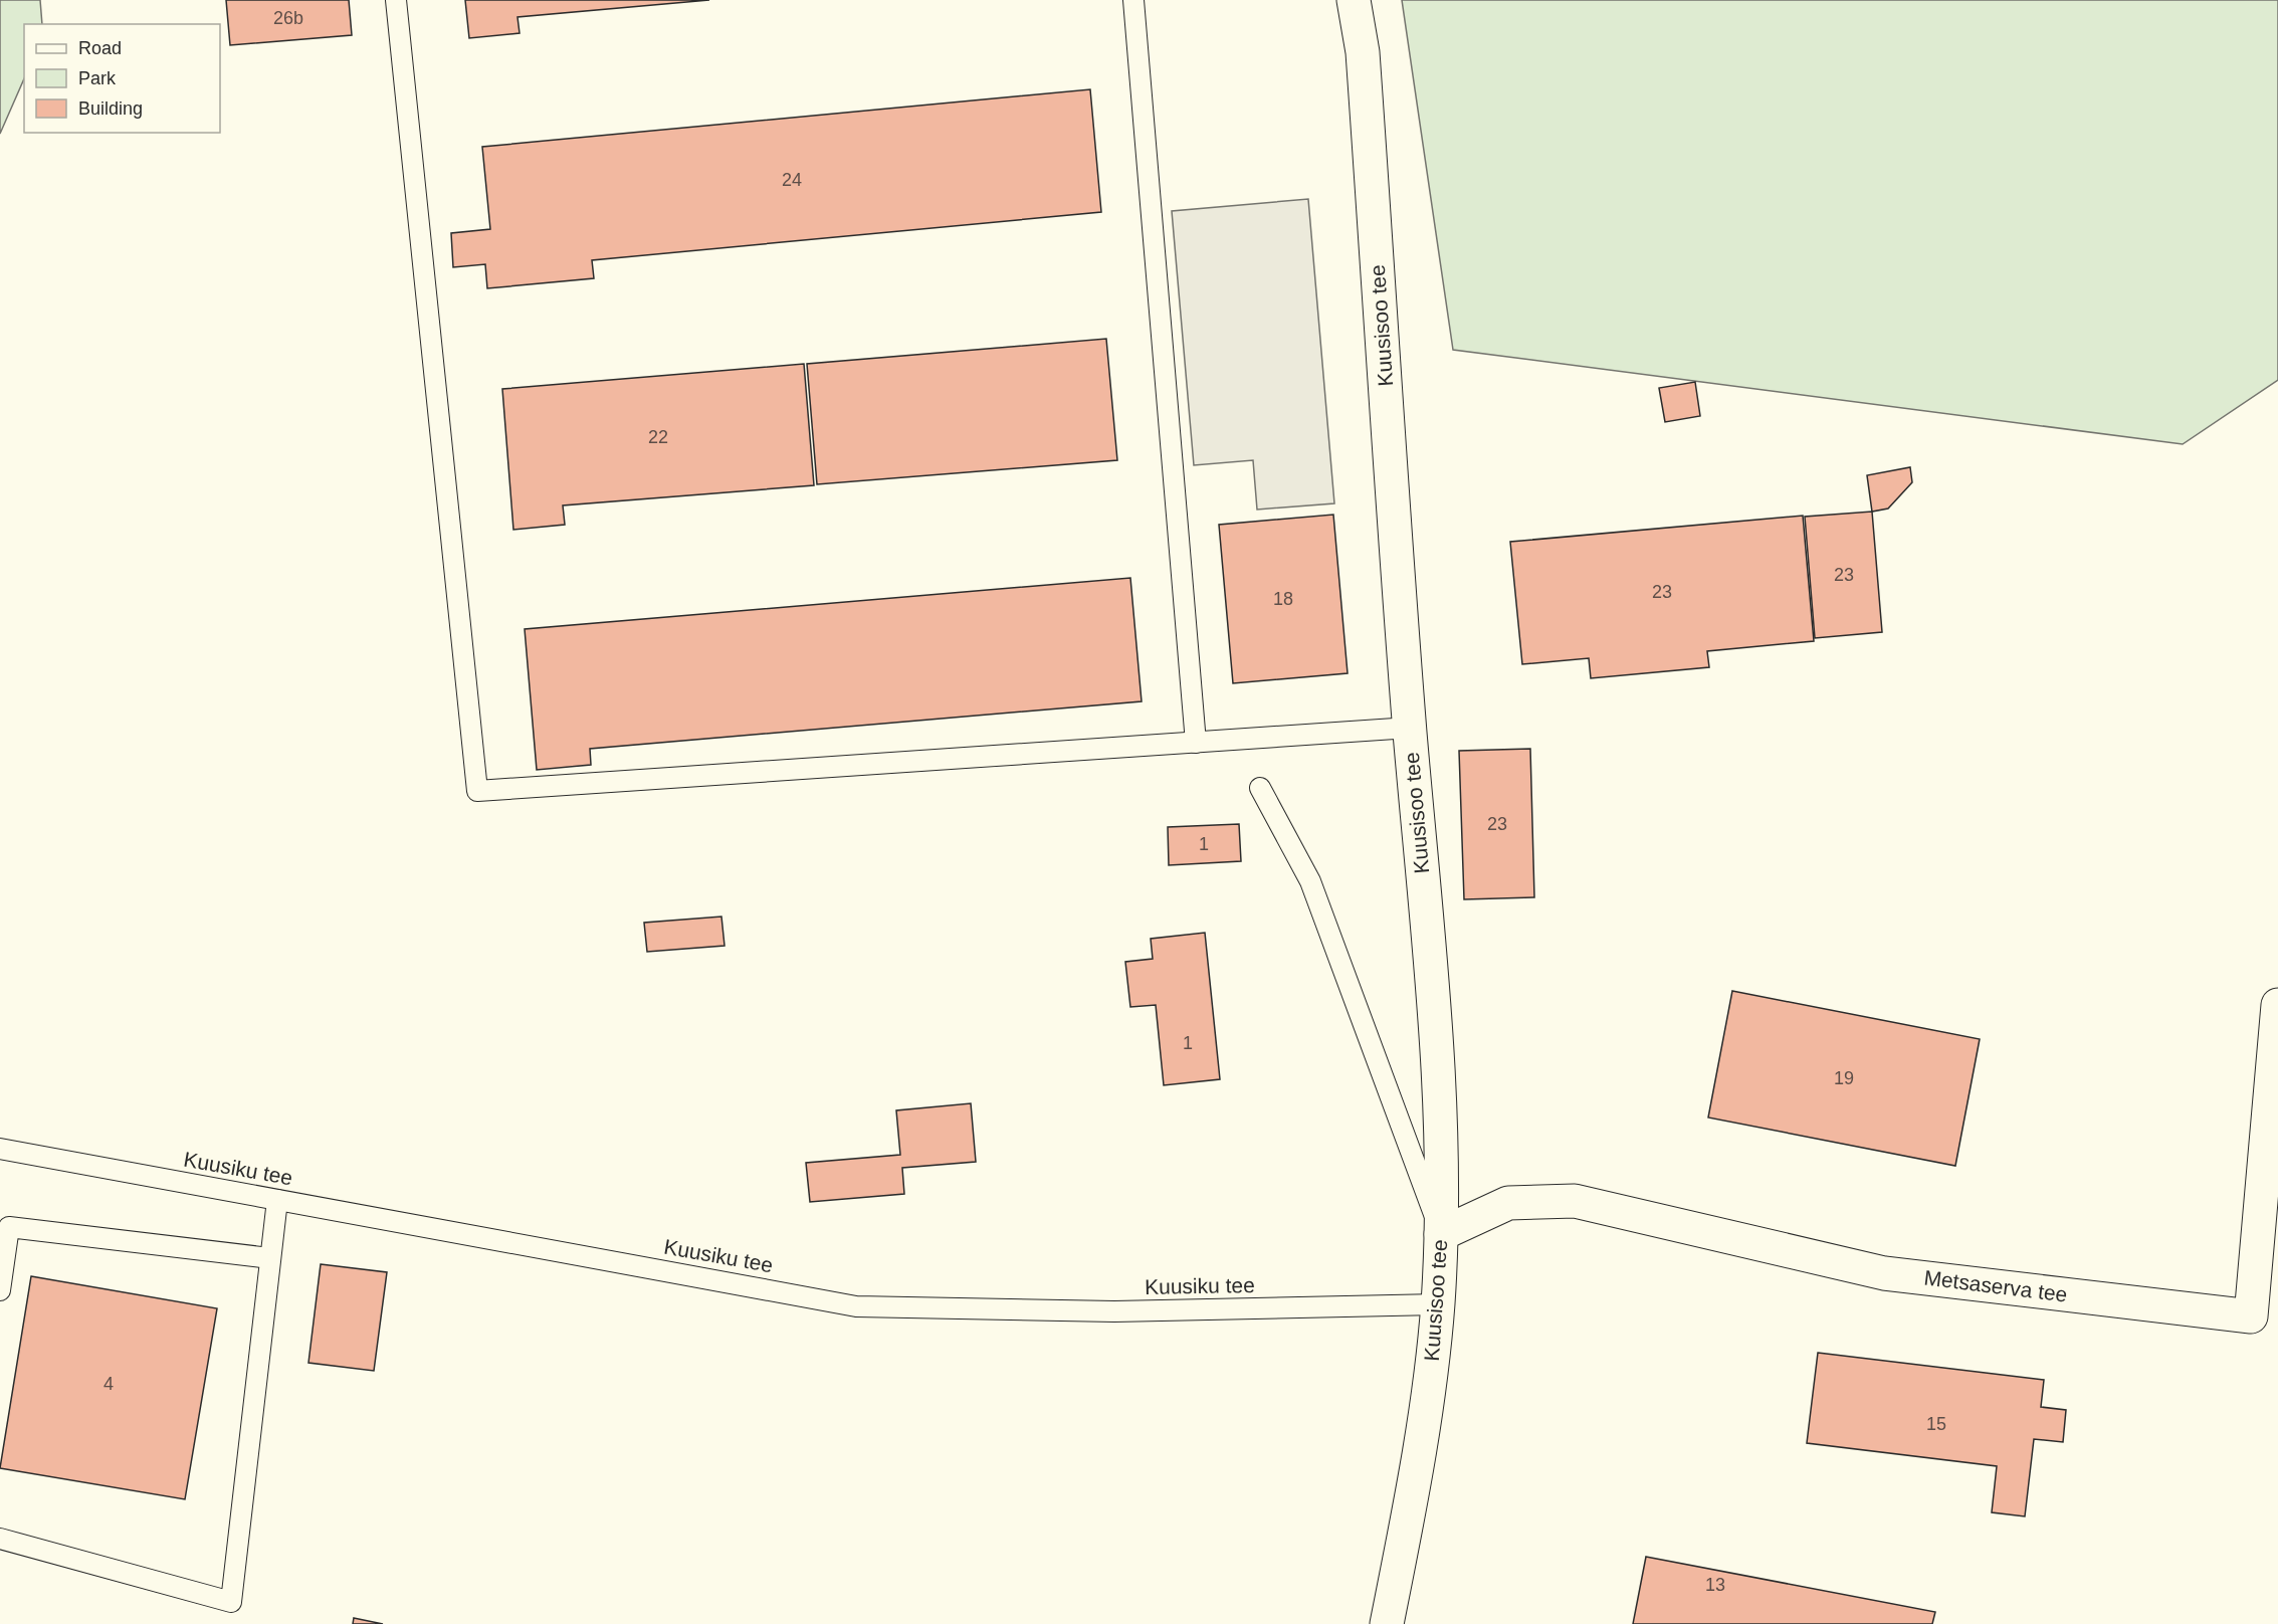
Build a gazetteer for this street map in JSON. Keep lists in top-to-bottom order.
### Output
{
  "streets": {
    "street": ["Kuusisoo tee", "Metsaserva tee"],
    "lane": ["Kuusiku tee"]
  },
  "crossings": [
    ["Kuusisoo tee", "Kuusiku tee"],
    ["Kuusisoo tee", "Metsaserva tee"]
  ],
  "house_numbers": [
    "26b",
    "24",
    "22",
    "23",
    "23",
    "18",
    "23",
    "1",
    "1",
    "19",
    "4",
    "15",
    "13"
  ],
  "legend": ["Road", "Park", "Building"]
}
